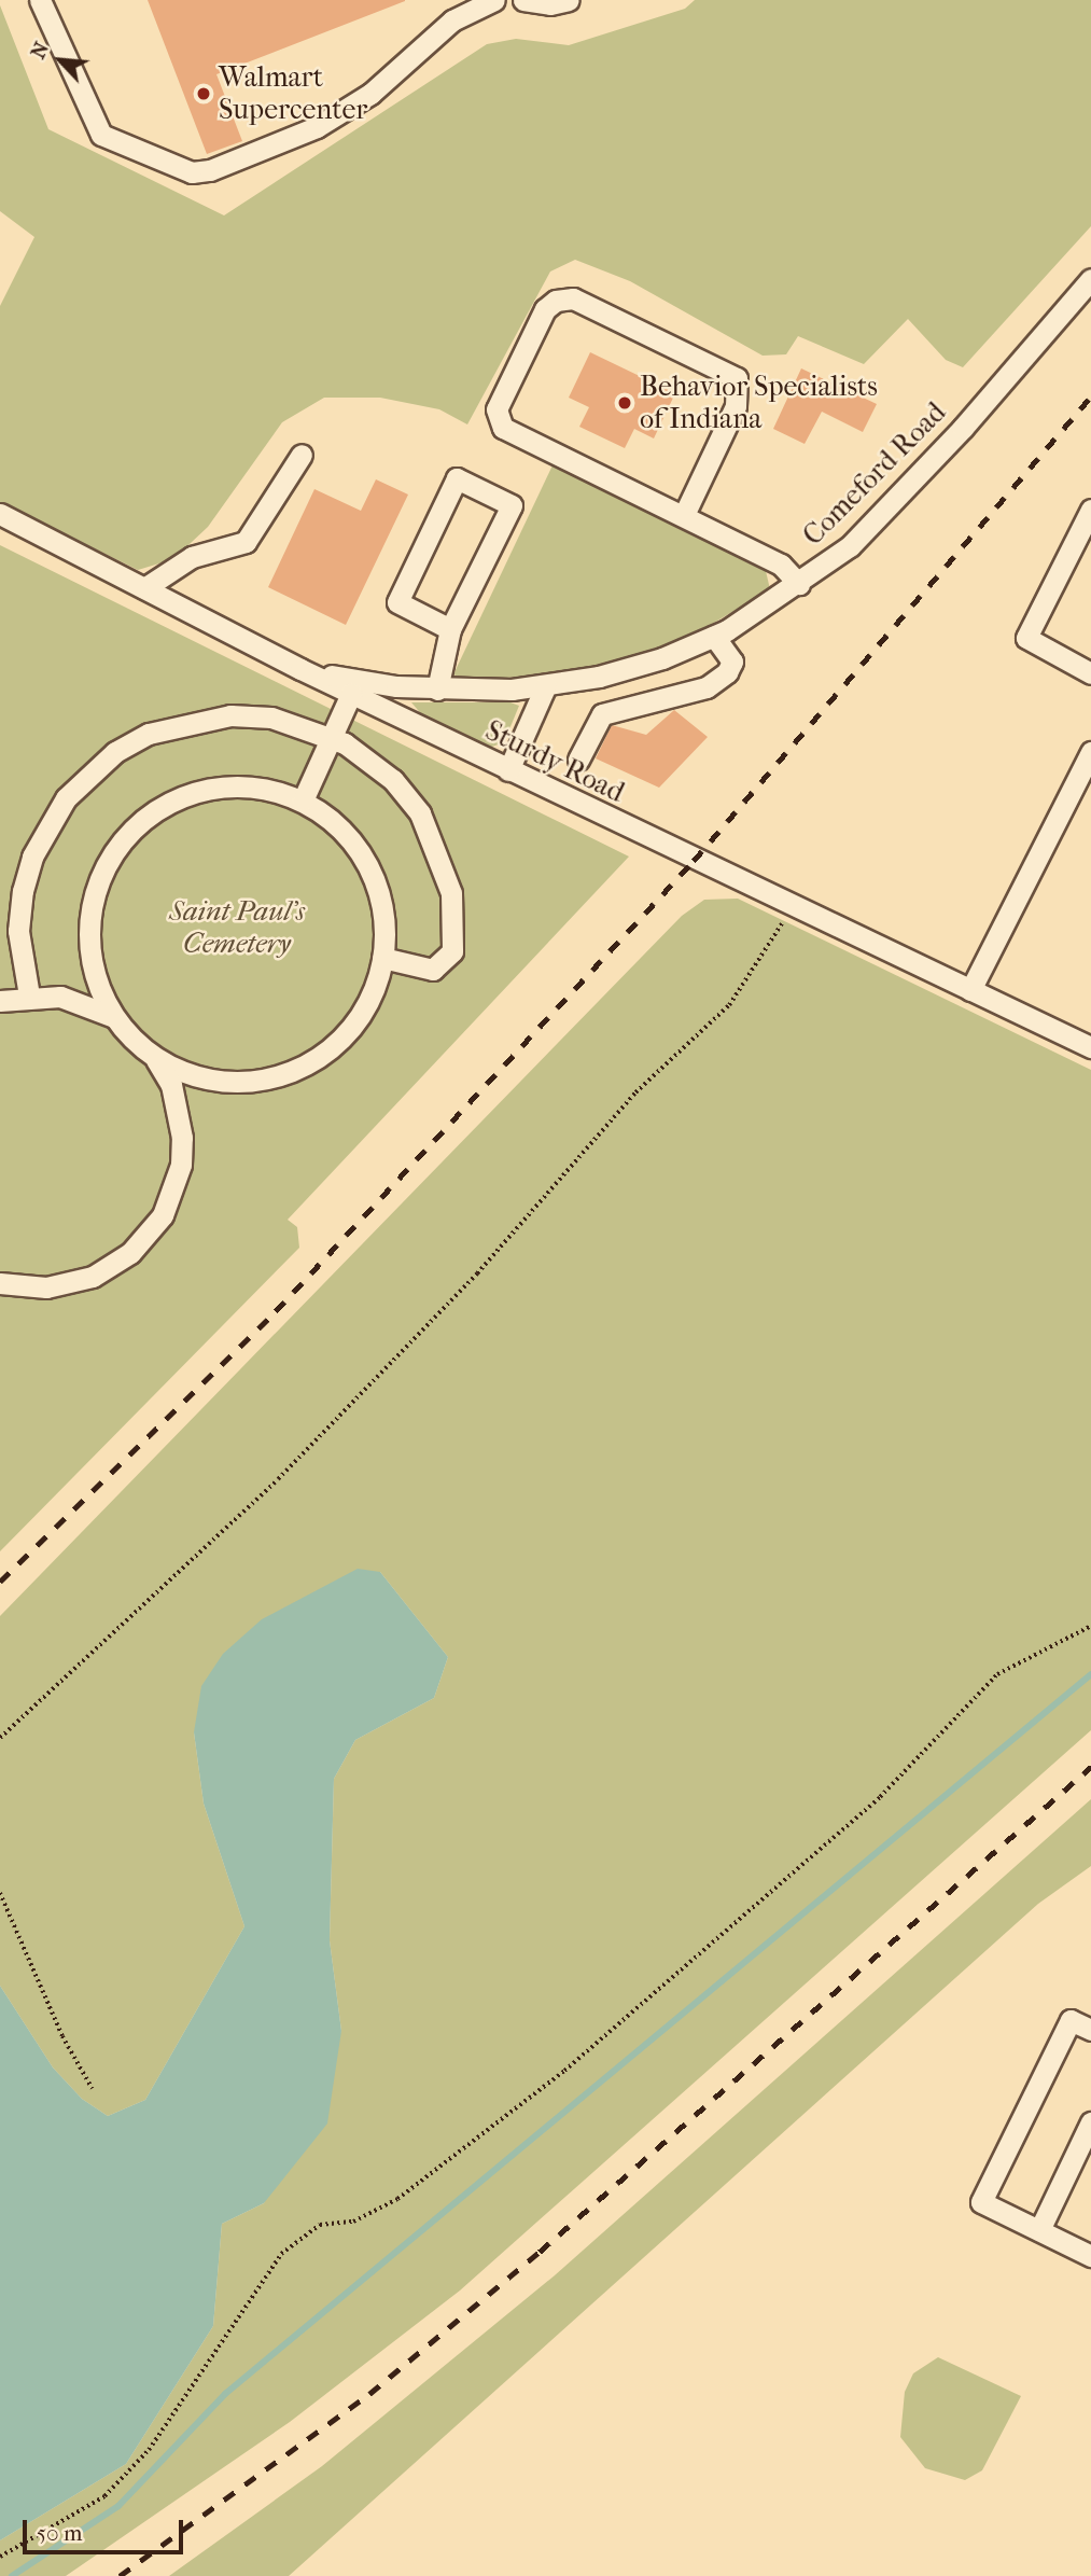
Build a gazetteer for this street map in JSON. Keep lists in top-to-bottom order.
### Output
{
  "streets": {
    "street": ["Comeford Road", "Sturdy Road"]
  },
  "crossings": [
    ["Comeford Road", "Sturdy Road"]
  ],
  "parks": ["Saint Paul's Cemetery"],
  "places": ["Walmart Supercenter", "Behavior Specialists of Indiana"],
  "scale_bar": "50 m",
  "north": "top left"
}
